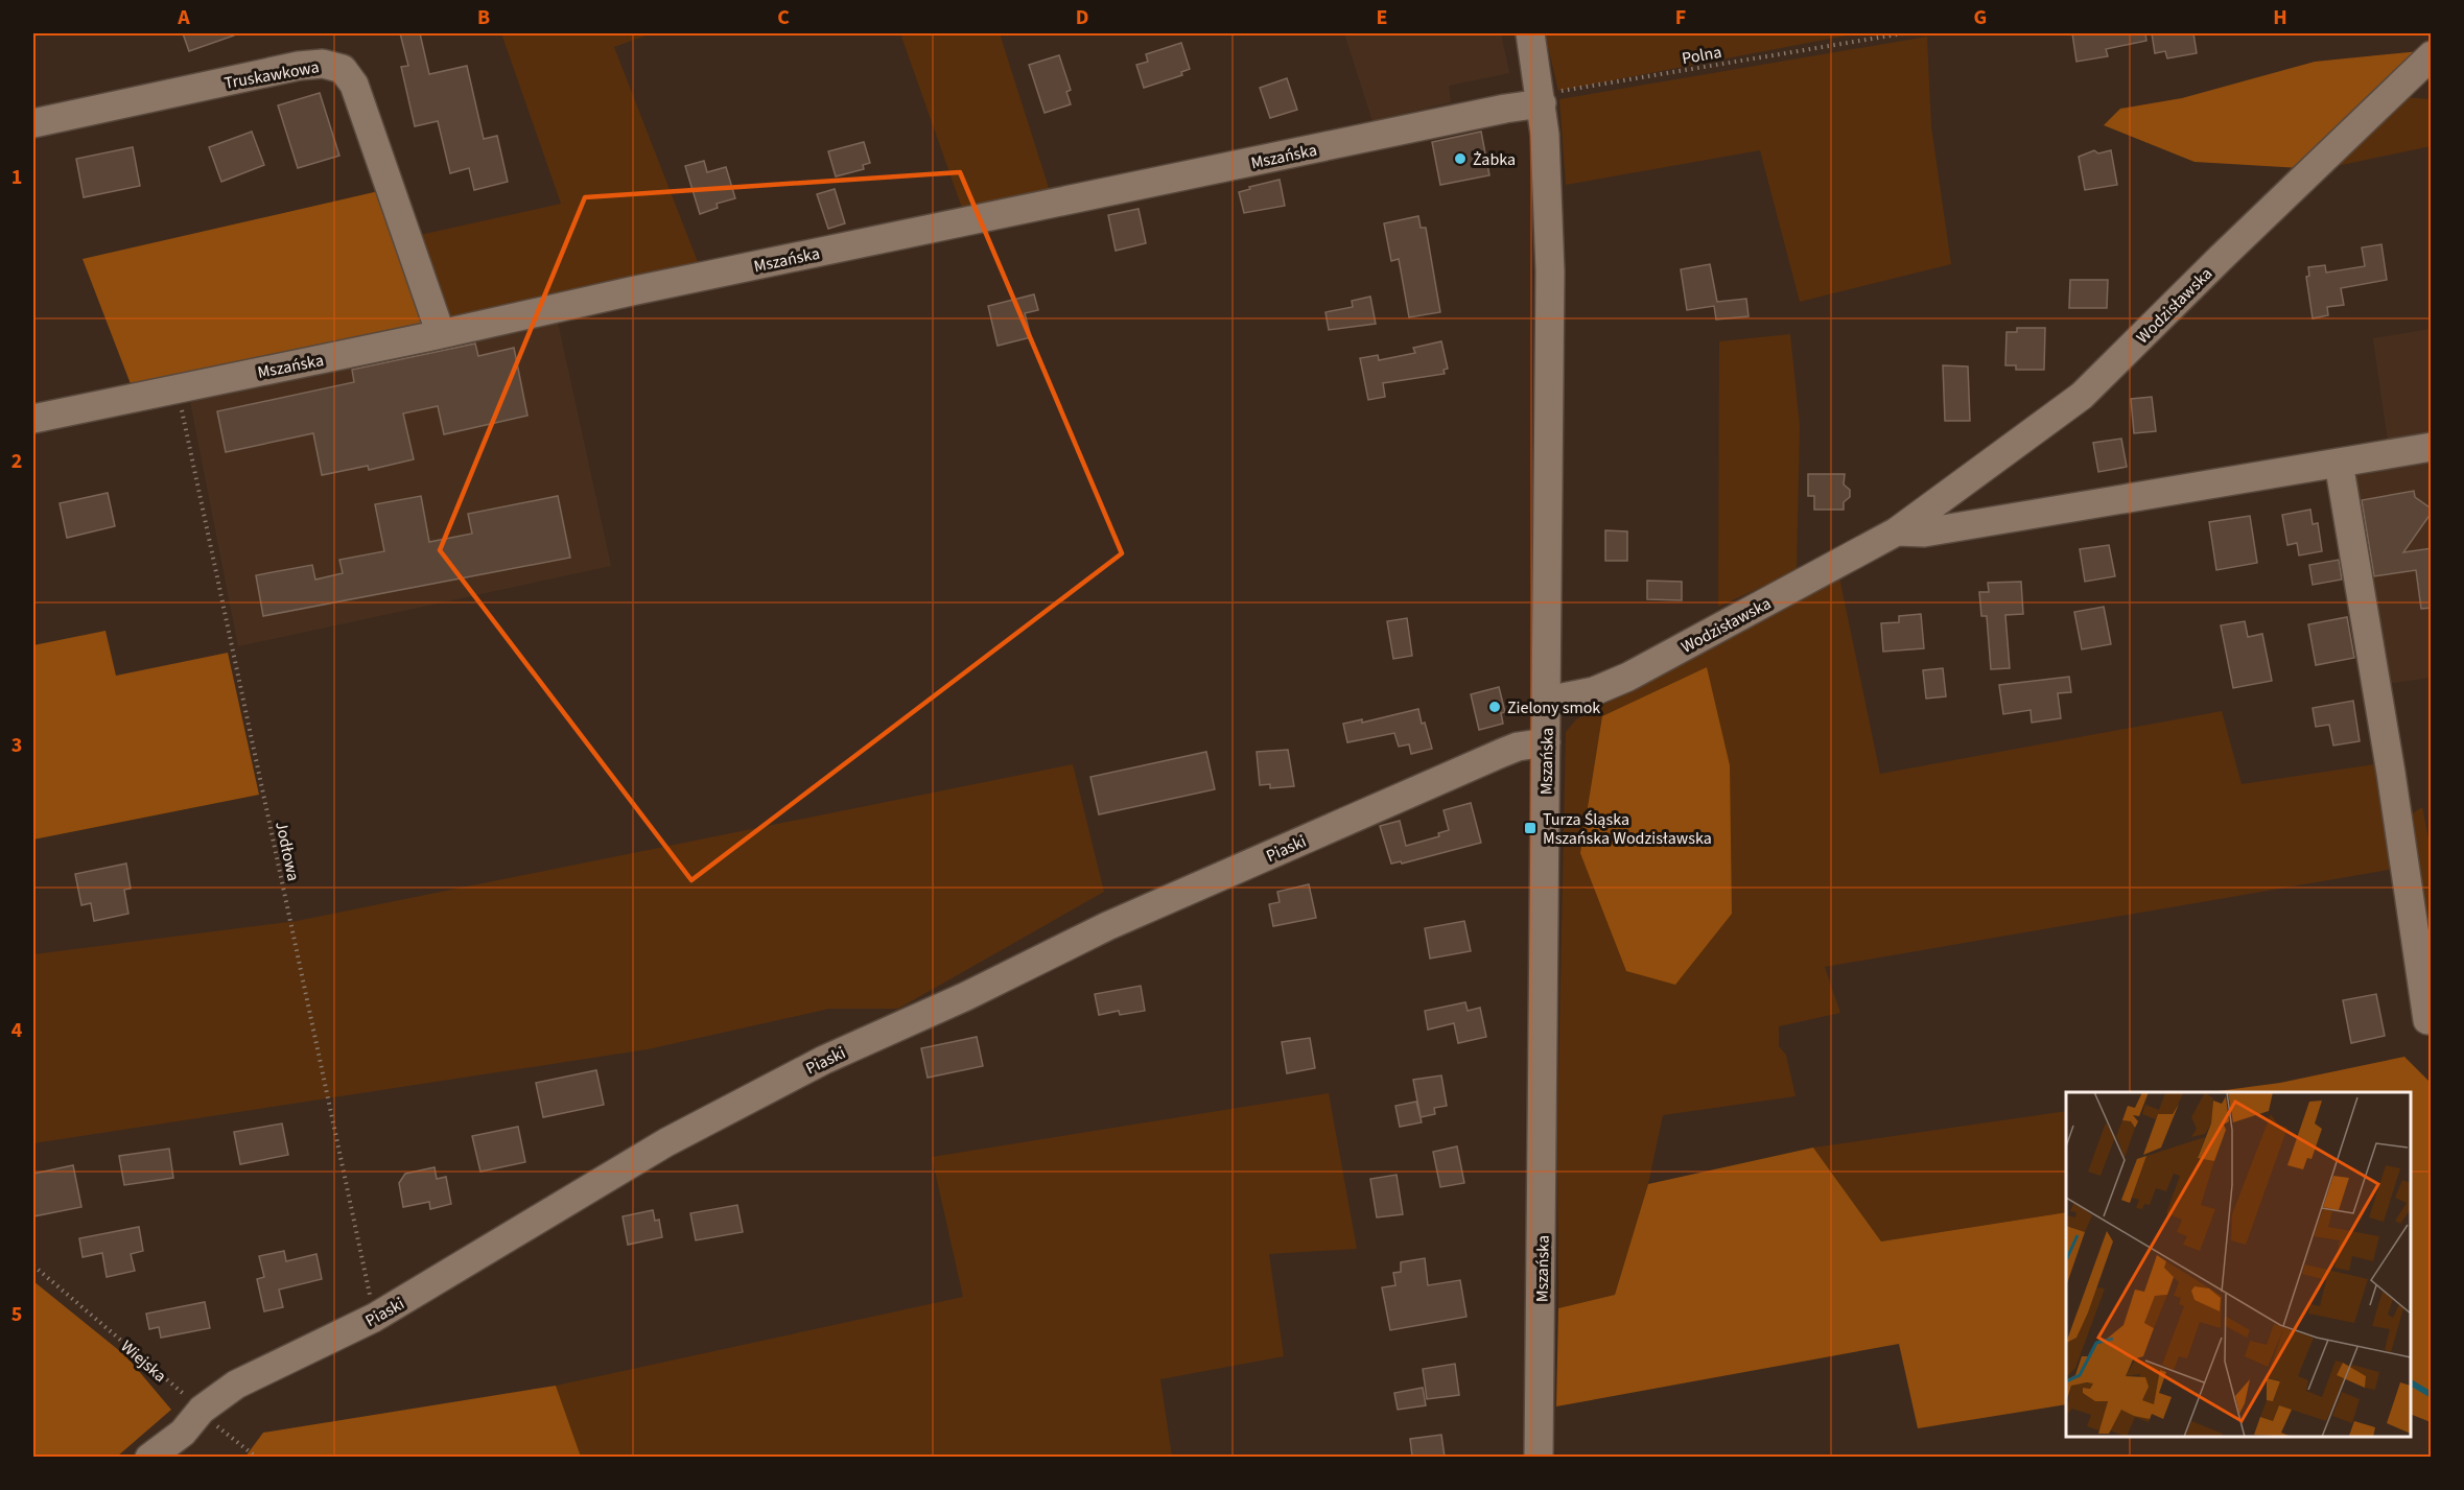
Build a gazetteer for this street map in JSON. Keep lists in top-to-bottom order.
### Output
{
  "streets": {
    "street": [
      "Truskawkowa",
      "Mszańska",
      "Wodzisławska",
      "Piaski"
    ],
    "path": ["Polna", "Jodłowa", "Wiejska"]
  },
  "crossings": [
    ["Polna", "Mszańska"],
    ["Truskawkowa", "Mszańska"],
    ["Mszańska", "Wodzisławska"],
    ["Mszańska", "Piaski"],
    ["Mszańska", "Jodłowa"],
    ["Piaski", "Jodłowa"],
    ["Piaski", "Wiejska"]
  ],
  "places": {
    "other": ["Żabka", "Zielony smok"],
    "transit": ["Turza Śląska Mszańska Wodzisławska"]
  },
  "grid": {
    "columns": [
      "A",
      "B",
      "C",
      "D",
      "E",
      "F",
      "G",
      "H"
    ],
    "rows": [
      "1",
      "2",
      "3",
      "4",
      "5"
    ]
  }
}
